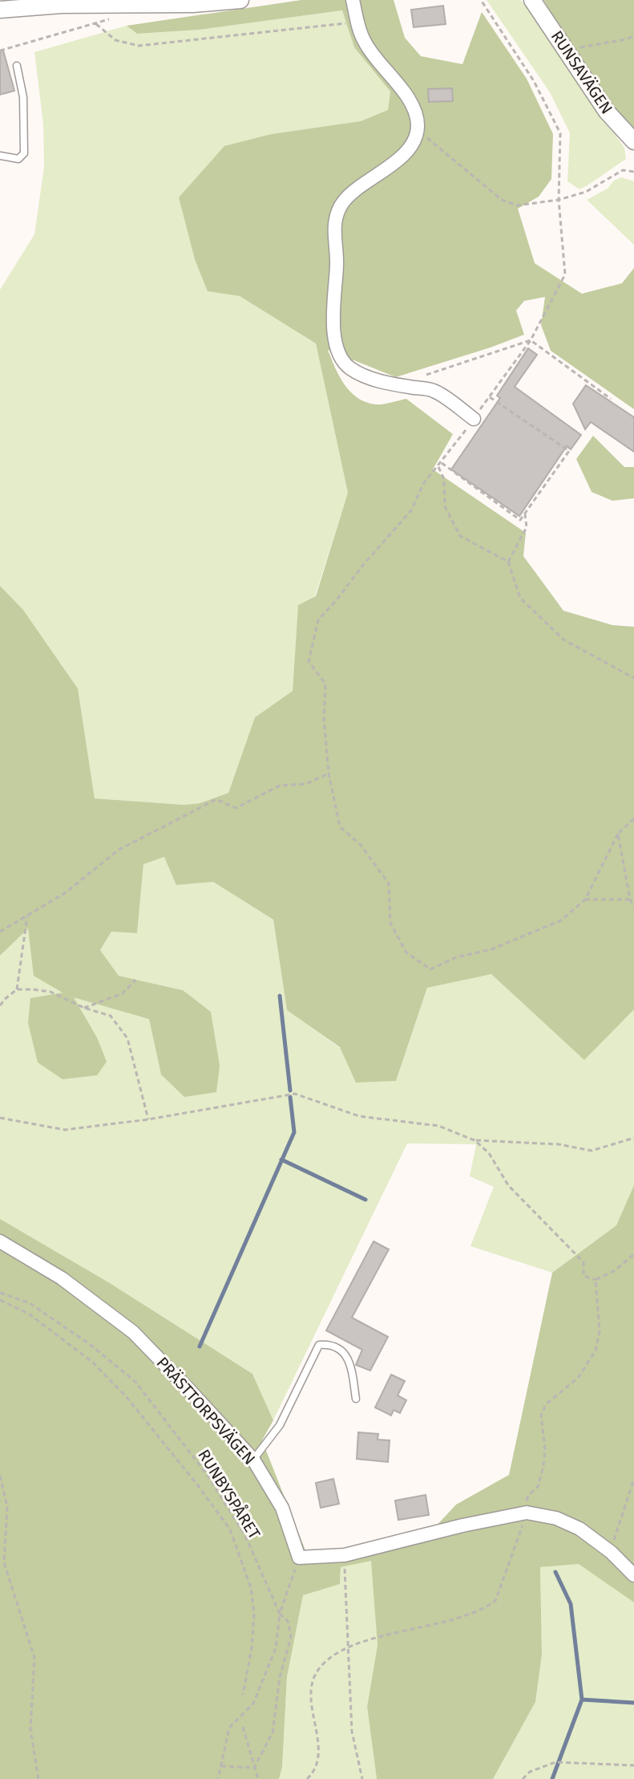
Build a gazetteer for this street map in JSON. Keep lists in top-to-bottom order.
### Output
{
  "streets": {
    "street": ["RUNSAVÄGEN", "PRÄSTTORPSVÄGEN"],
    "path": ["RUNBYSPÅRET"]
  }
}
